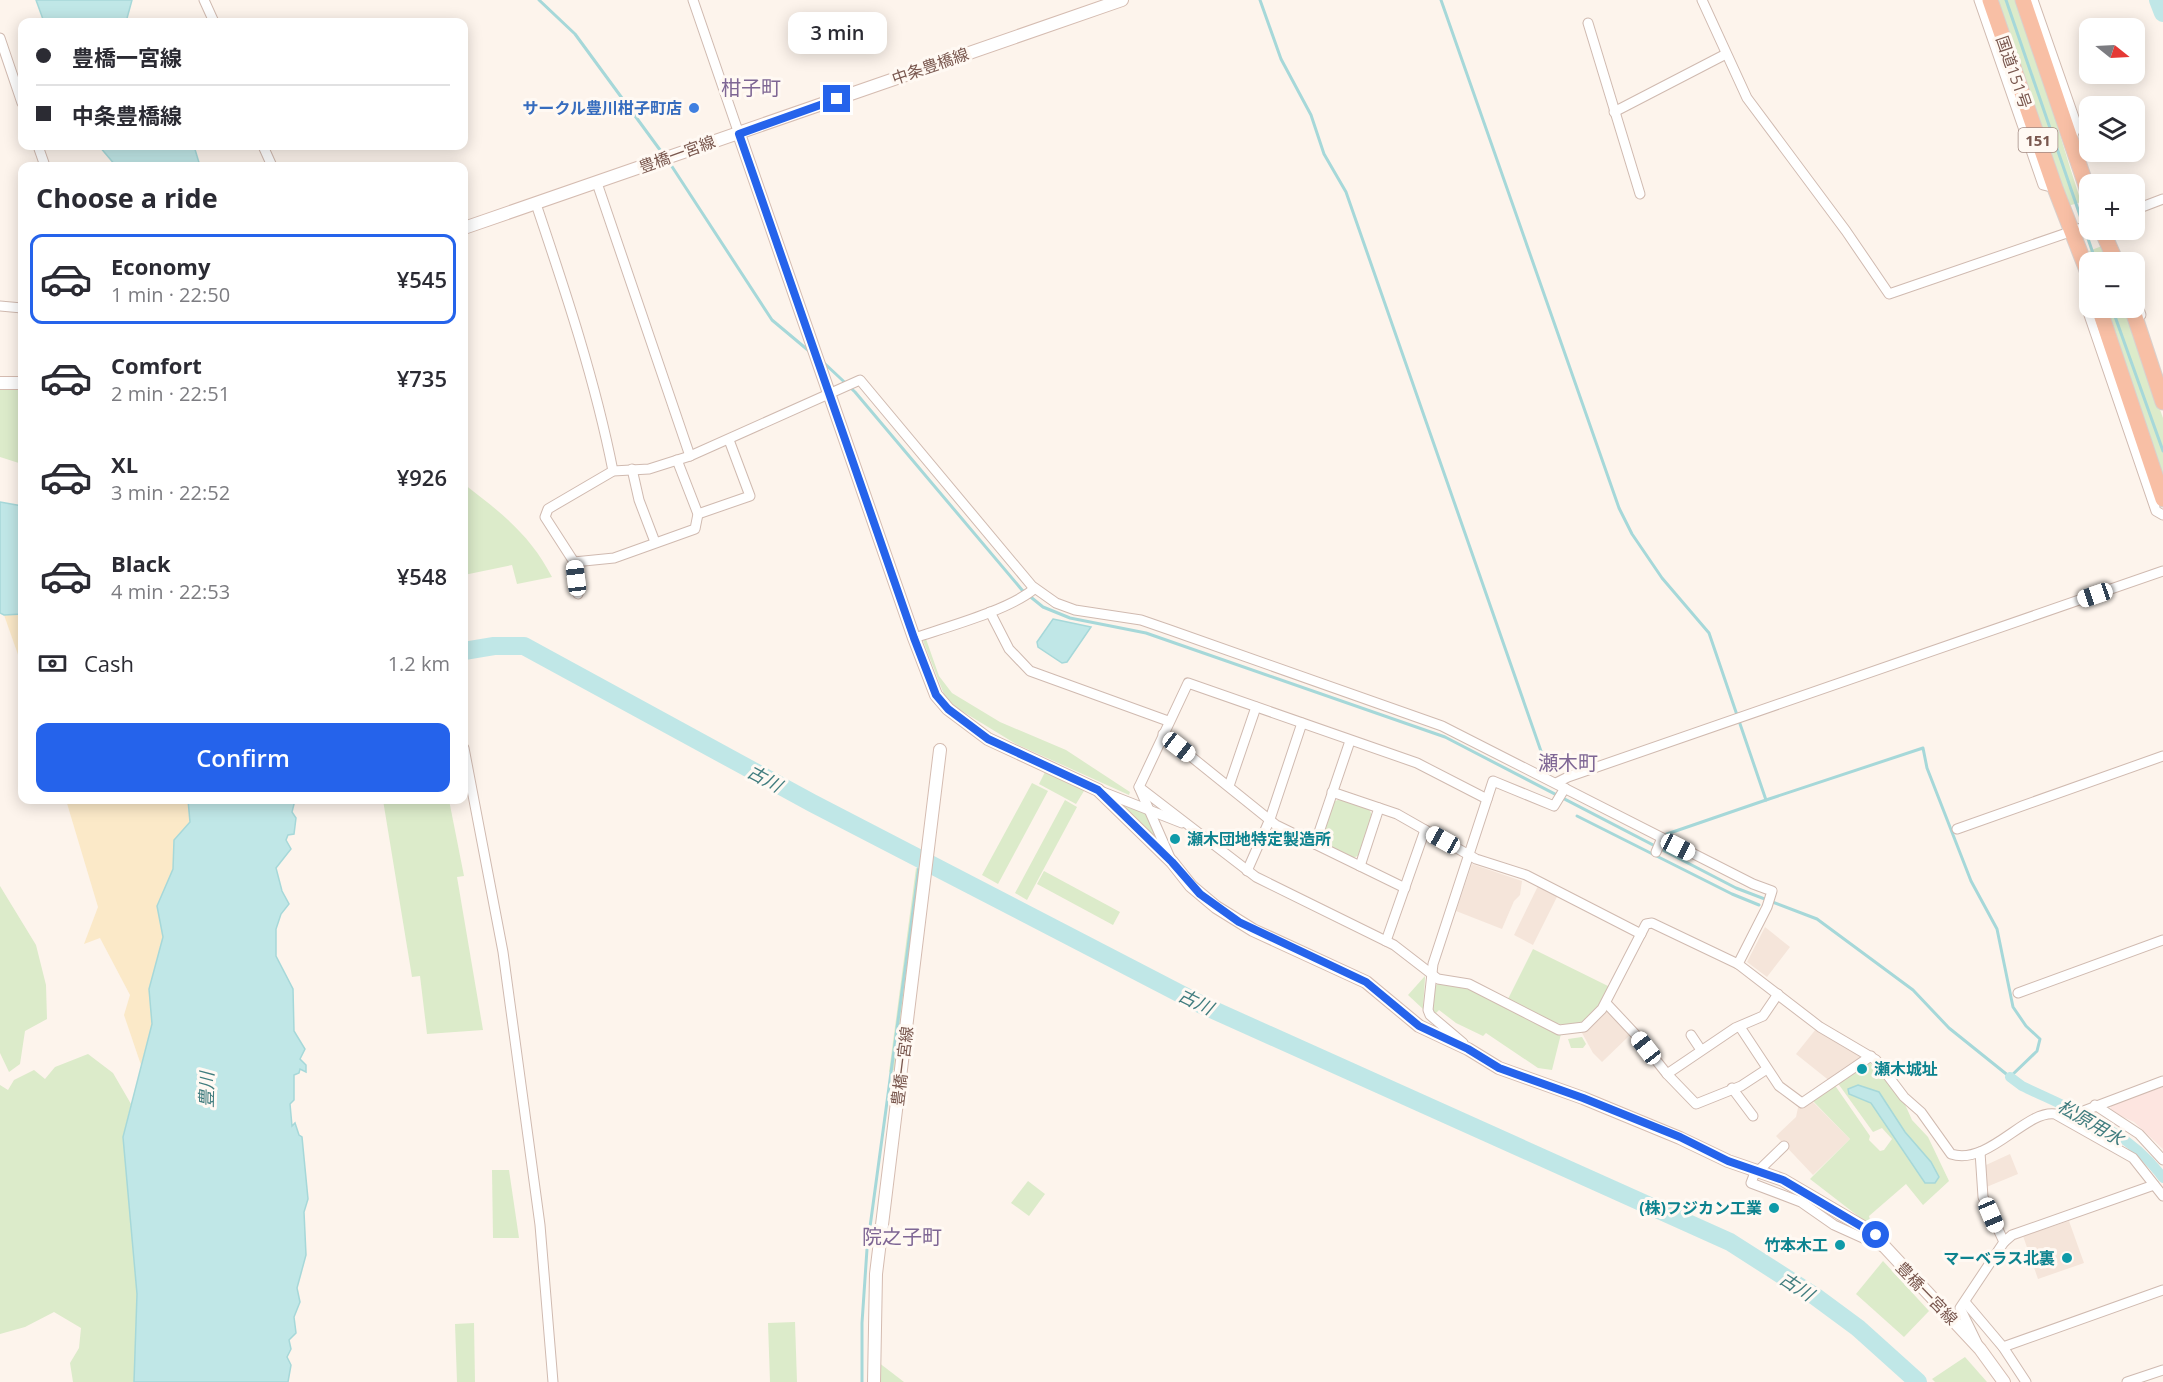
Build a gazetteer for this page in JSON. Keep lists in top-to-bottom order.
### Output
{
  "streets": {
    "highway": ["国道151号", "151"],
    "main road": ["中条豊橋線", "豊橋一宮線"]
  },
  "crossings": [
    ["中条豊橋線", "豊橋一宮線"]
  ],
  "districts": ["柑子町", "瀬木町", "院之子町"],
  "water": ["古川", "豊川", "松原用水"],
  "places": [
    "サークル豊川柑子町店",
    "瀬木団地特定製造所",
    "瀬木城址",
    "(株)フジカン工業",
    "竹本木工",
    "マーベラス北裏"
  ],
  "north": "right",
  "page": {
    "bubble": "3 min",
    "map_buttons": ["+", "−"],
    "banner": ["豊橋一宮線", "中条豊橋線"],
    "heading": "Choose a ride",
    "list": [
      {
        "name": "Economy",
        "note": "1 min · 22:50",
        "value": "¥545"
      },
      {
        "name": "Comfort",
        "note": "2 min · 22:51",
        "value": "¥735"
      },
      {
        "name": "XL",
        "note": "3 min · 22:52",
        "value": "¥926"
      },
      {
        "name": "Black",
        "note": "4 min · 22:53",
        "value": "¥548"
      }
    ],
    "pay": ["Cash", "1.2 km"],
    "buttons": "Confirm"
  }
}
